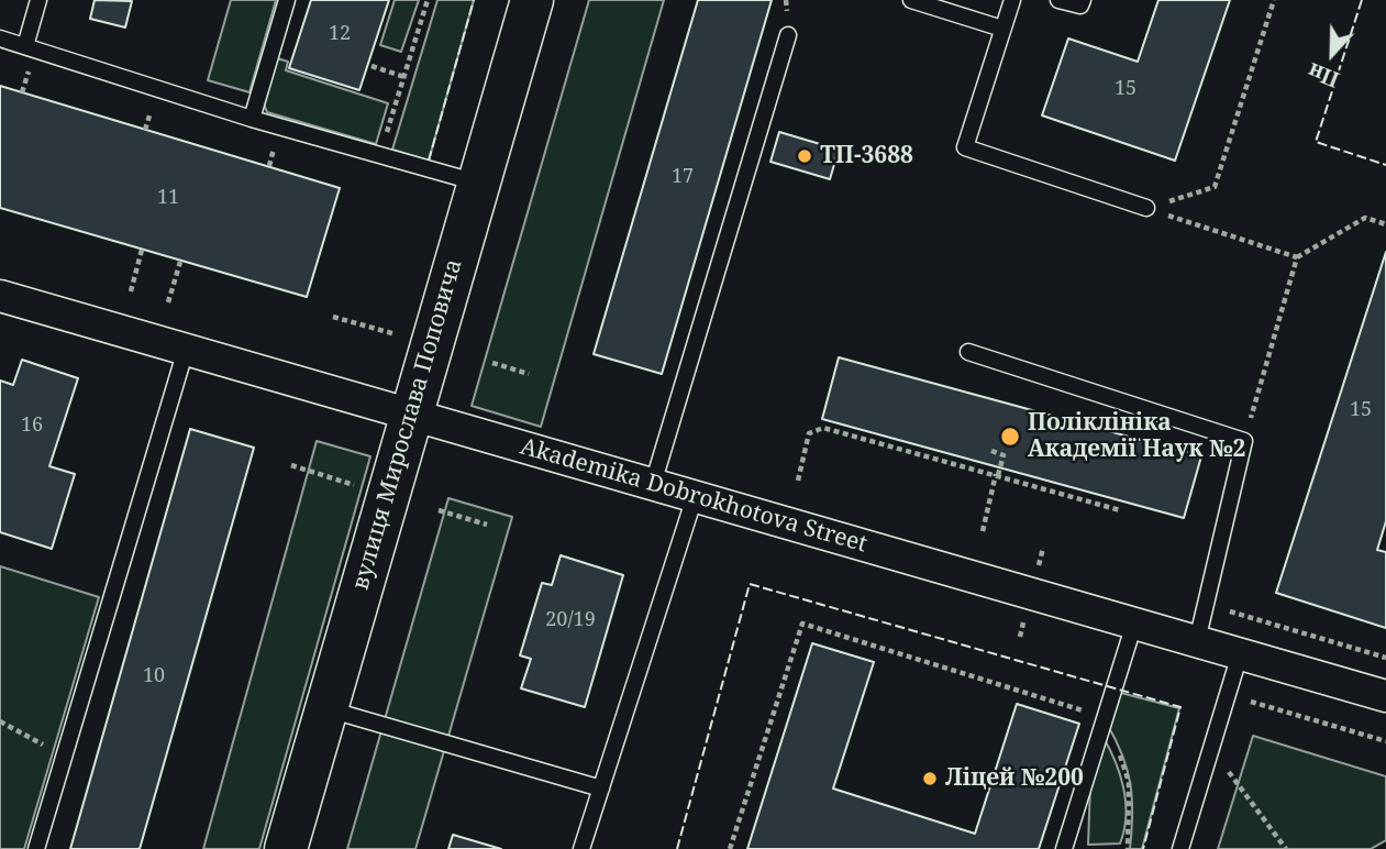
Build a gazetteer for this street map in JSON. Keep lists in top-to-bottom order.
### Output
{
  "streets": {
    "street": ["вулиця Мирослава Поповича", "Akademika Dobrokhotova Street"]
  },
  "crossings": [
    ["вулиця Мирослава Поповича", "Akademika Dobrokhotova Street"]
  ],
  "places": ["ТП-3688", "Поліклініка Академії Наук №2", "Ліцей №200"],
  "house_numbers": [
    "12",
    "15",
    "17",
    "11",
    "15",
    "16",
    "20/19",
    "10"
  ],
  "north": "bottom"
}
